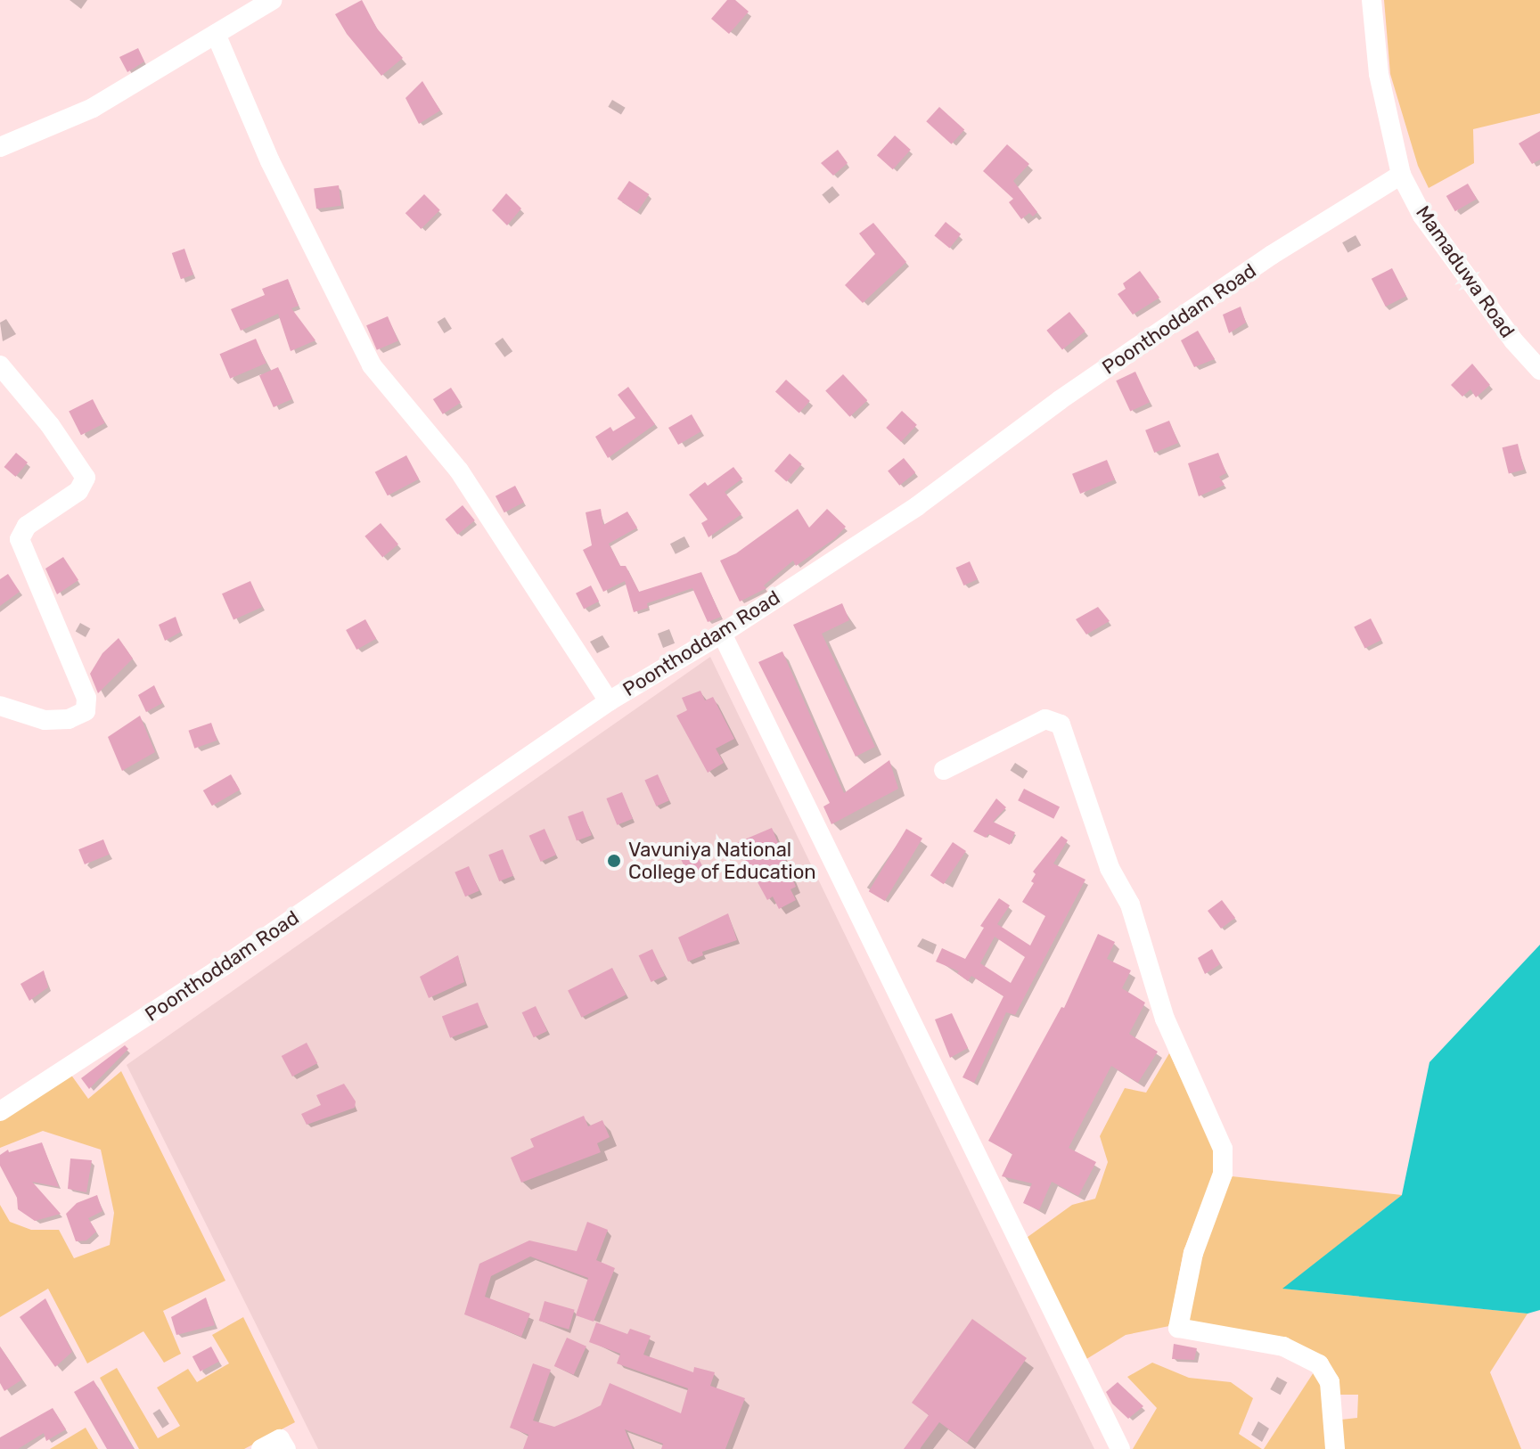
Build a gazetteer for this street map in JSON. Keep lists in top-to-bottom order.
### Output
{
  "streets": {
    "street": ["Mamaduwa Road", "Poonthoddam Road"]
  },
  "crossings": [
    ["Mamaduwa Road", "Poonthoddam Road"]
  ],
  "places": ["Vavuniya National College of Education"]
}
